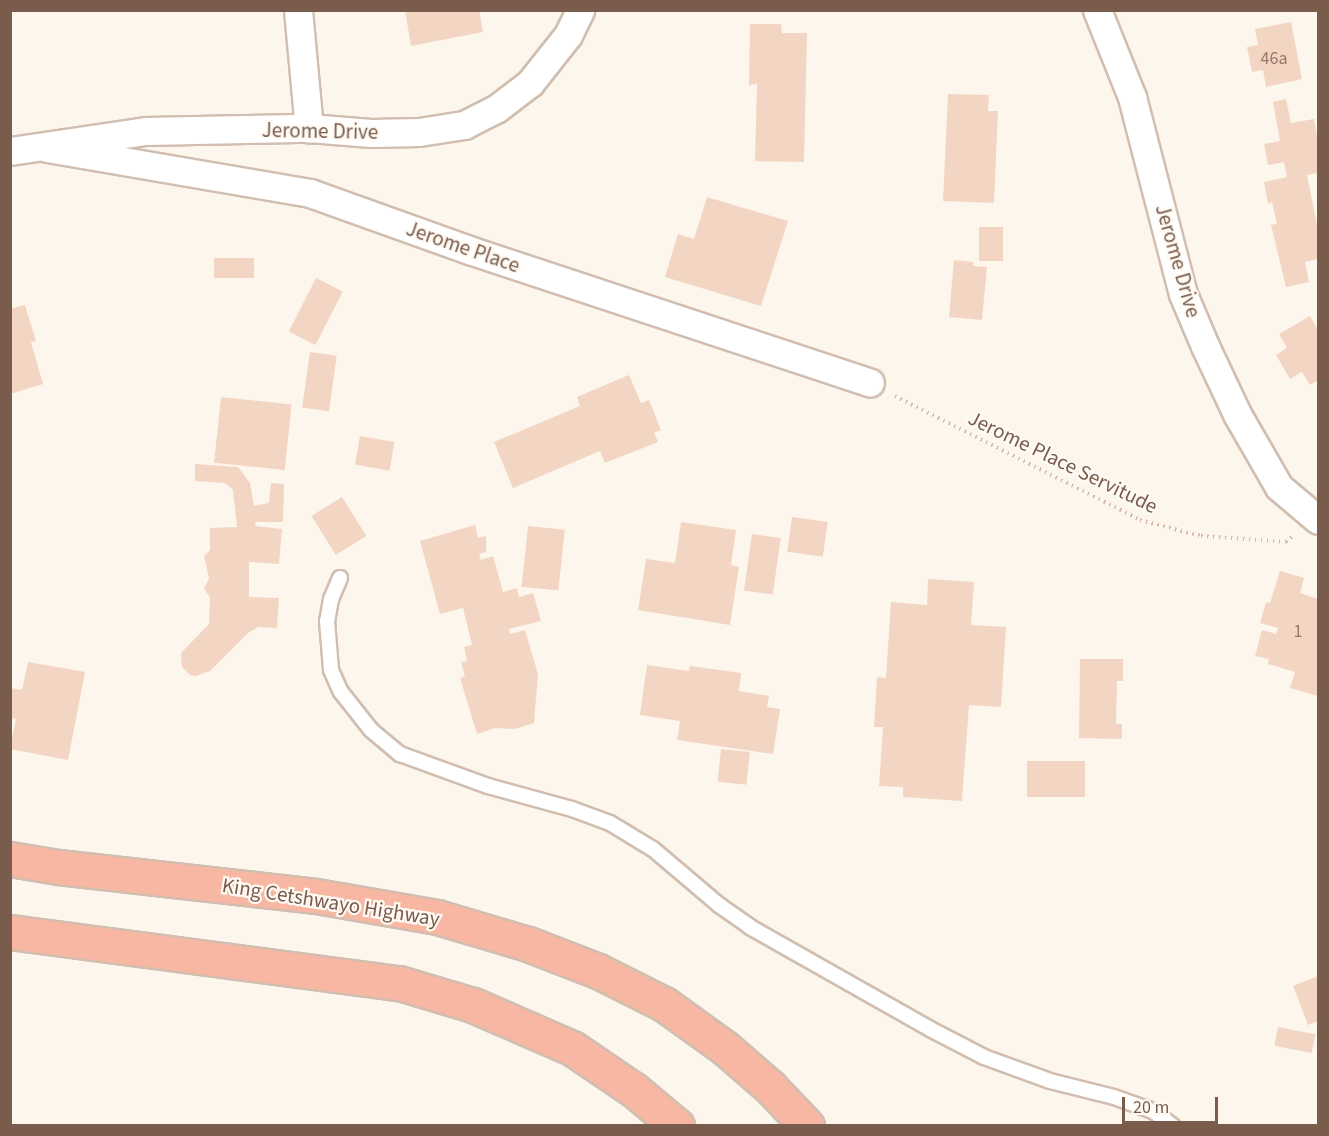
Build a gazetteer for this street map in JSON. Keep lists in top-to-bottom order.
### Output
{
  "streets": {
    "highway": ["King Cetshwayo Highway"],
    "street": ["Jerome Drive", "Jerome Place"],
    "path": ["Jerome Place Servitude"]
  },
  "crossings": [
    ["Jerome Drive", "Jerome Place"],
    ["Jerome Drive", "Jerome Place Servitude"],
    ["Jerome Place", "Jerome Place Servitude"]
  ],
  "house_numbers": ["46a", "1"],
  "scale_bar": "20 m"
}
